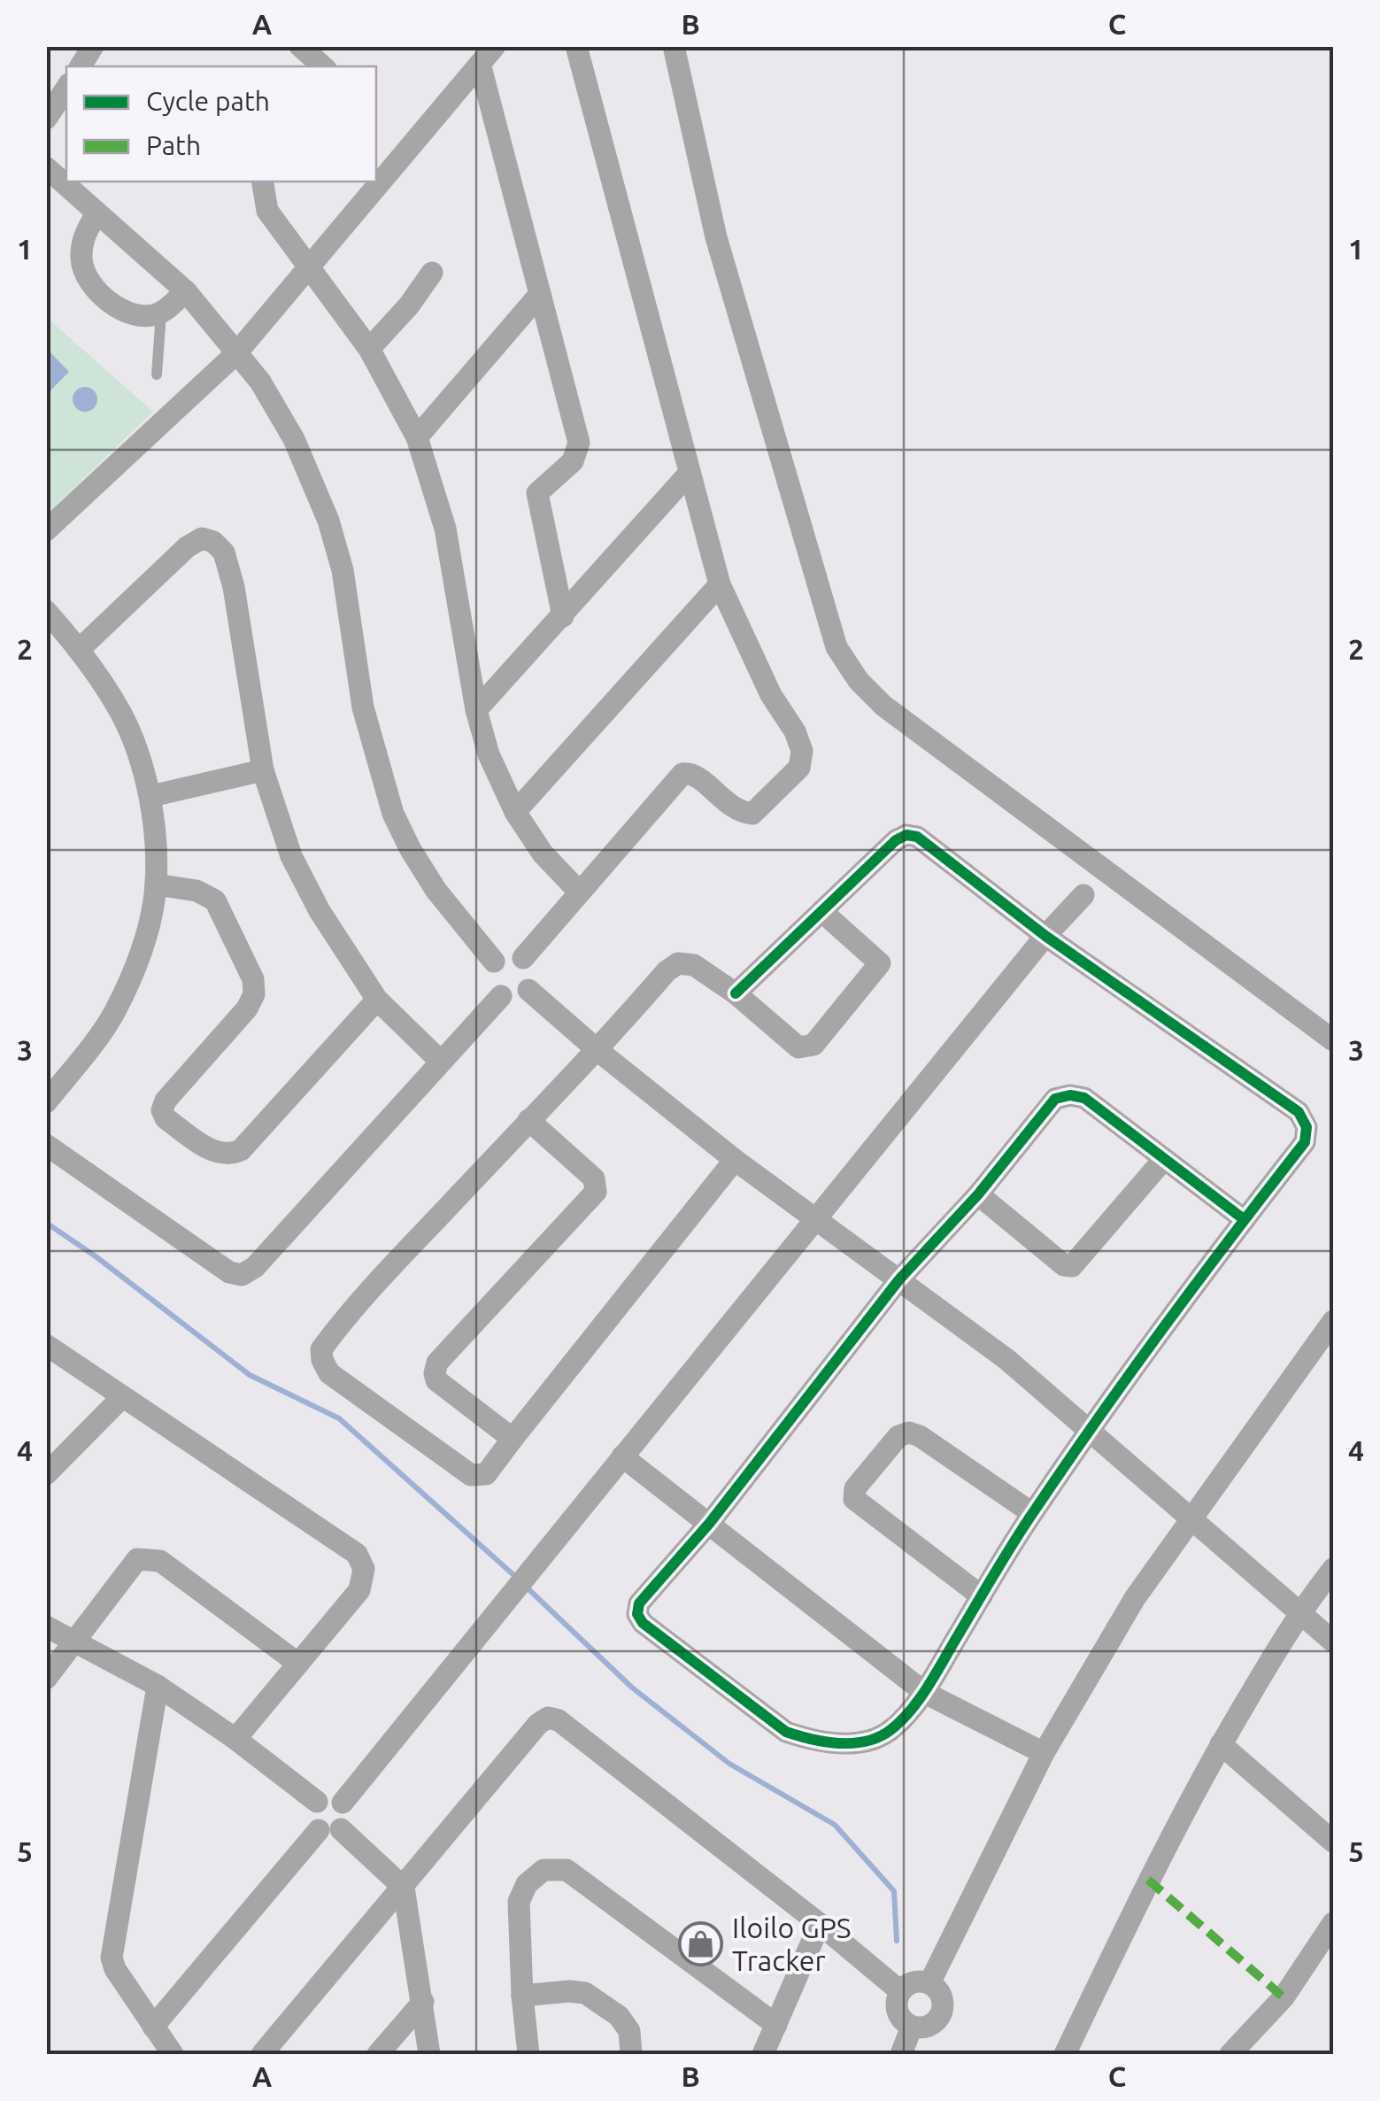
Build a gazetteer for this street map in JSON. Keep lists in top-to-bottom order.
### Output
{
  "places": {
    "shop": ["Iloilo GPS Tracker"]
  },
  "legend": ["Cycle path", "Path"],
  "grid": {
    "columns": ["A", "B", "C"],
    "rows": [
      "1",
      "2",
      "3",
      "4",
      "5"
    ]
  }
}
